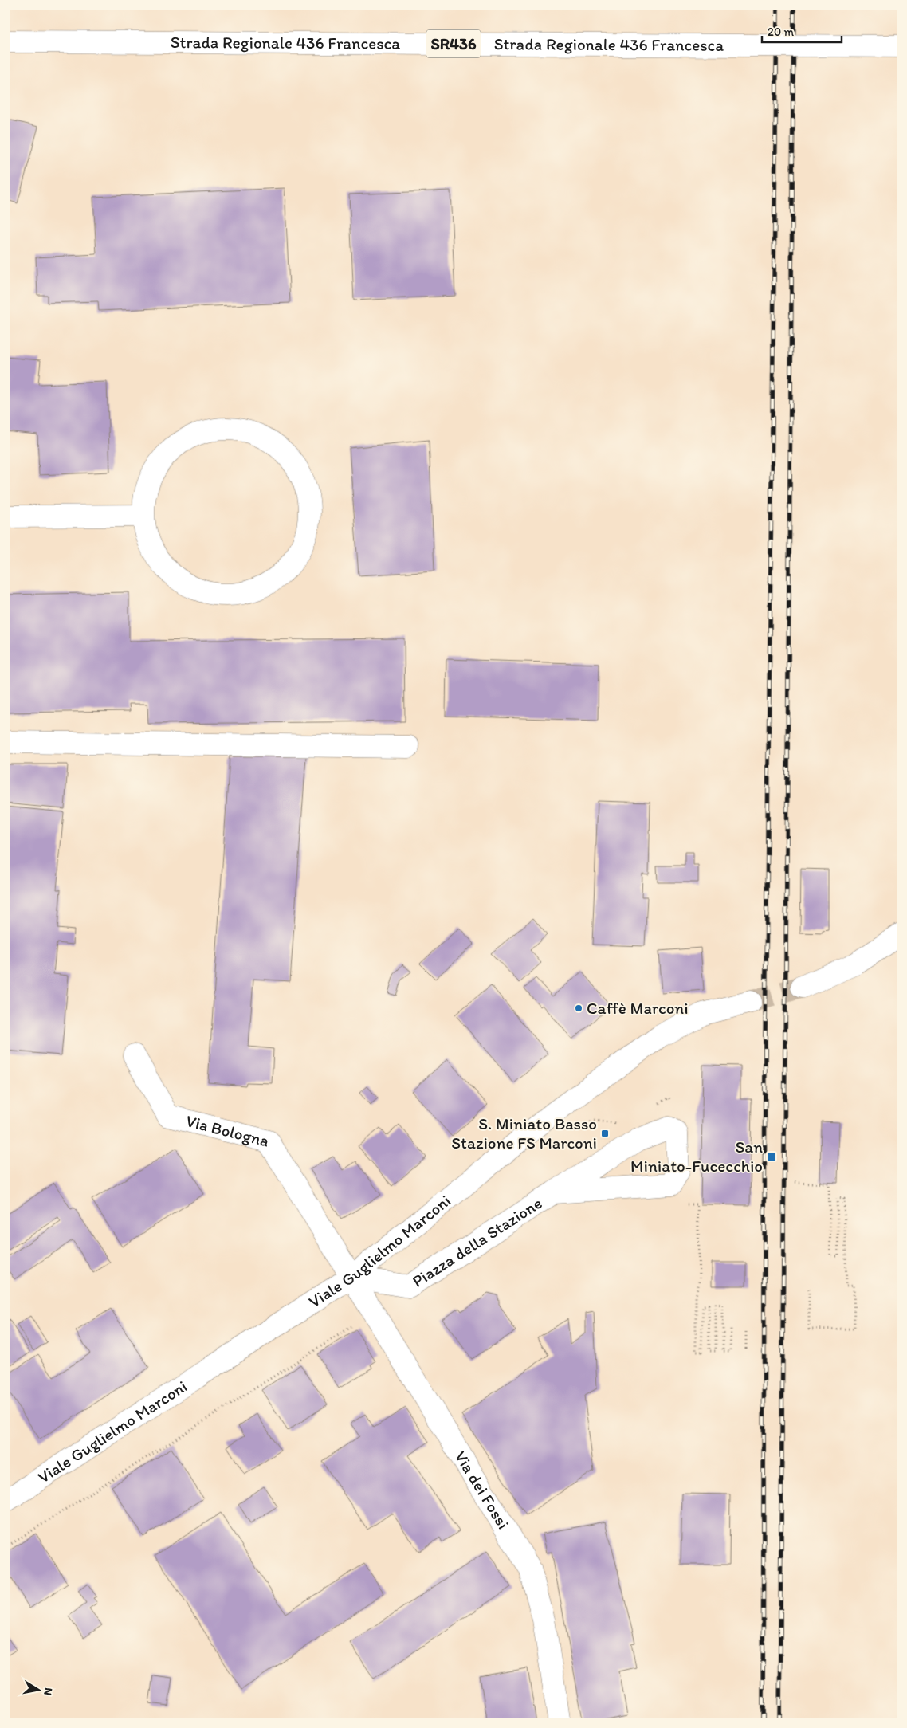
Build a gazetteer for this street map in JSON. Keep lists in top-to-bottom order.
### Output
{
  "streets": {
    "street": [
      "Strada Regionale 436 Francesca",
      "SR436",
      "Via Bologna",
      "Piazza della Stazione",
      "Viale Guglielmo Marconi",
      "Via dei Fossi"
    ]
  },
  "crossings": [
    ["Via Bologna", "Piazza della Stazione"],
    ["Via Bologna", "Viale Guglielmo Marconi"],
    ["Via Bologna", "Via dei Fossi"],
    ["Piazza della Stazione", "Viale Guglielmo Marconi"],
    ["Piazza della Stazione", "Via dei Fossi"],
    ["Viale Guglielmo Marconi", "Via dei Fossi"]
  ],
  "places": {
    "other": ["Caffè Marconi"],
    "transit": ["S. Miniato Basso Stazione FS Marconi", "San Miniato-Fucecchio"]
  },
  "scale_bar": "20 m",
  "north": "right"
}
